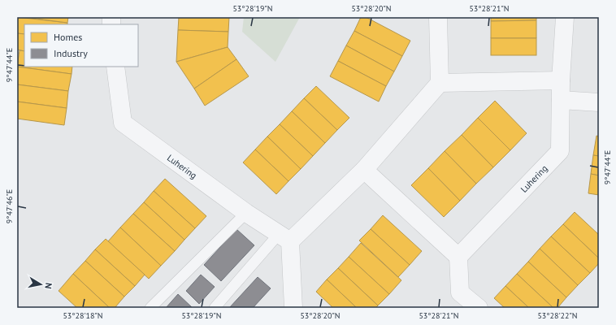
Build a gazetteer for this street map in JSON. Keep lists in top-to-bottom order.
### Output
{
  "streets": {
    "street": ["Luhering"]
  },
  "legend": ["Homes", "Industry"],
  "north": "right",
  "coordinates": [
    "53°28'19\"N",
    "53°28'20\"N",
    "53°28'21\"N",
    "9°47'44\"E",
    "9°47'46\"E",
    "53°28'18\"N",
    "53°28'22\"N"
  ]
}
